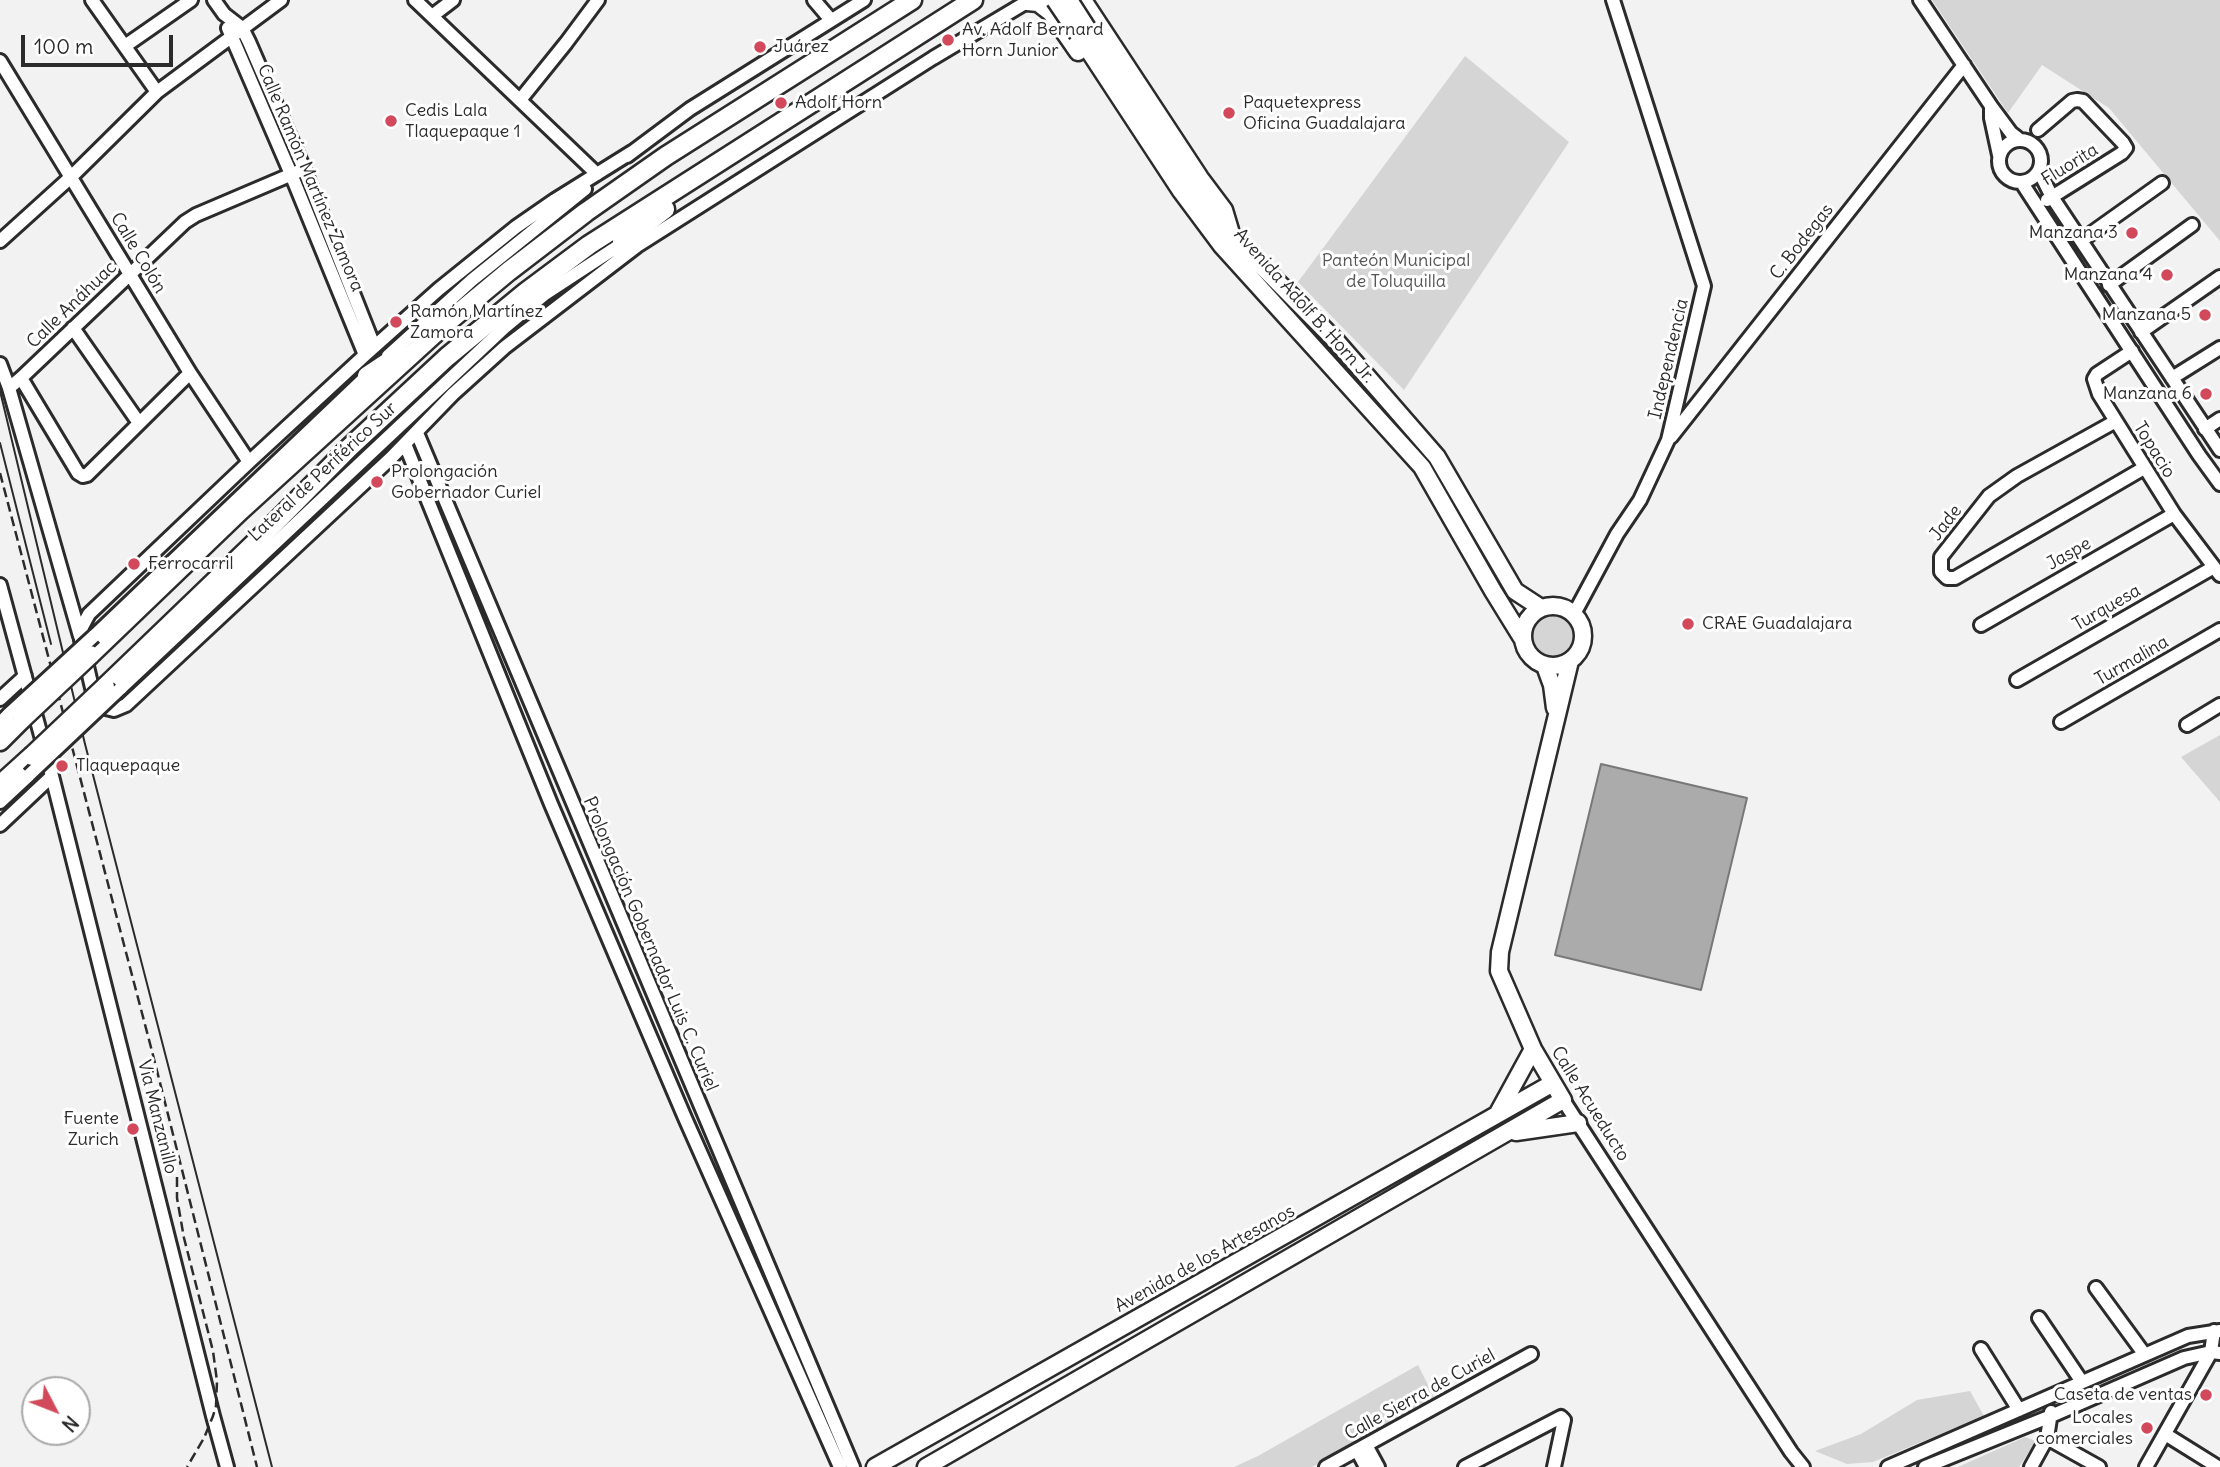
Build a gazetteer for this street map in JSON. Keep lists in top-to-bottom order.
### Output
{
  "streets": {
    "main road": ["Avenida Adolf B. Horn Jr.", "Calle Acueducto", "Avenida de los Artesanos"],
    "street": [
      "Fluorita",
      "Calle Ramón Martínez Zamora",
      "C. Bodegas",
      "Calle Colón",
      "Calle Anáhuac",
      "Independencia",
      "Topacio",
      "Lateral de Periférico Sur",
      "Jade",
      "Jaspe",
      "Turquesa",
      "Turmalina",
      "Prolongación Gobernador Luis C. Curiel",
      "Via Manzanillo",
      "Calle Sierra de Curiel"
    ]
  },
  "crossings": [
    ["Calle Ramón Martínez Zamora", "Calle Anáhuac"],
    ["C. Bodegas", "Independencia"],
    ["Calle Colón", "Calle Anáhuac"],
    ["Avenida Adolf B. Horn Jr.", "Independencia"],
    ["Avenida Adolf B. Horn Jr.", "Calle Acueducto"],
    ["Independencia", "Calle Acueducto"],
    ["Topacio", "Jade"],
    ["Topacio", "Jaspe"],
    ["Topacio", "Turquesa"],
    ["Calle Acueducto", "Avenida de los Artesanos"]
  ],
  "parks": ["Panteón Municipal de Toluquilla"],
  "places": [
    "Av. Adolf Bernard Horn Junior",
    "Juárez",
    "Adolf Horn",
    "Paquetexpress Oficina Guadalajara",
    "Cedis Lala Tlaquepaque 1",
    "Manzana 3",
    "Manzana 4",
    "Manzana 5",
    "Ramón Martínez Zamora",
    "Manzana 6",
    "Prolongación Gobernador Curiel",
    "Ferrocarril",
    "CRAE Guadalajara",
    "Tlaquepaque",
    "Fuente Zurich",
    "Caseta de ventas",
    "Locales comerciales"
  ],
  "scale_bar": "100 m",
  "north": "bottom right"
}
